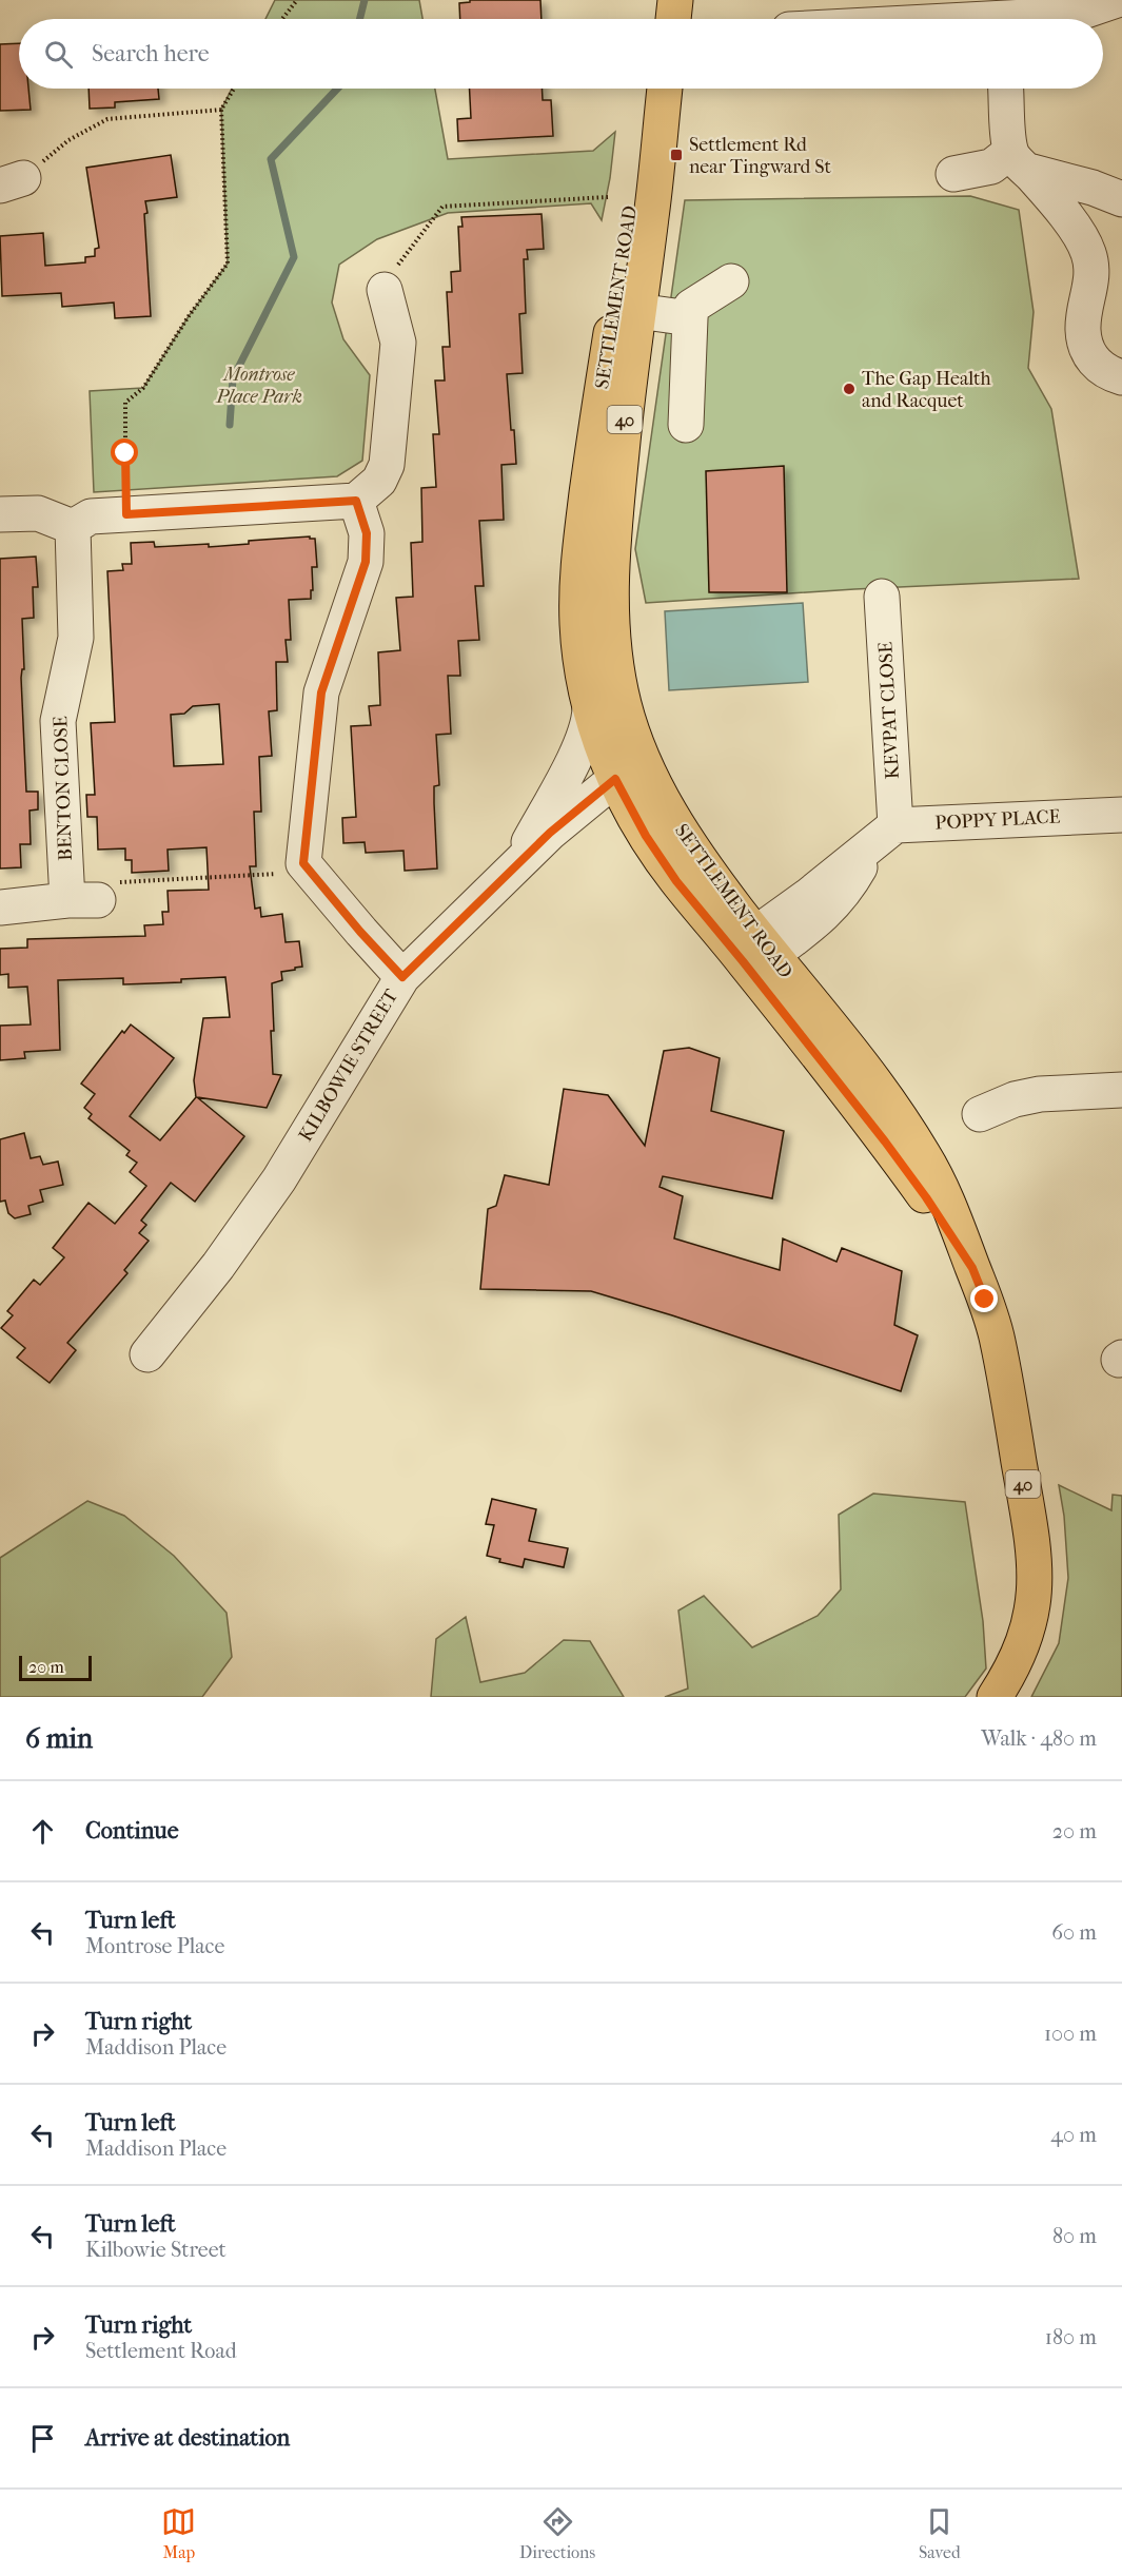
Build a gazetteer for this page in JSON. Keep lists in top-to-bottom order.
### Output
{
  "streets": {
    "main road": ["SETTLEMENT ROAD", "40"],
    "street": [
      "KEVPAT CLOSE",
      "BENTON CLOSE",
      "POPPY PLACE",
      "KILBOWIE STREET"
    ]
  },
  "crossings": [
    ["SETTLEMENT ROAD", "KILBOWIE STREET"],
    ["KEVPAT CLOSE", "POPPY PLACE"]
  ],
  "parks": ["Montrose Place Park"],
  "places": {
    "transit": ["Settlement Rd near Tingward St"],
    "other": ["The Gap Health and Racquet"]
  },
  "scale_bar": "20 m",
  "page": {
    "search": "Search here",
    "scale": "20 m",
    "heading": ["6 min", "Walk · 480 m"],
    "list": [
      ["Continue", "20 m"],
      ["Turn left", "Montrose Place", "60 m"],
      ["Turn right", "Maddison Place", "100 m"],
      ["Turn left", "Maddison Place", "40 m"],
      ["Turn left", "Kilbowie Street", "80 m"],
      ["Turn right", "Settlement Road", "180 m"],
      "Arrive at destination"
    ],
    "nav": ["Map", "Directions", "Saved"]
  }
}
